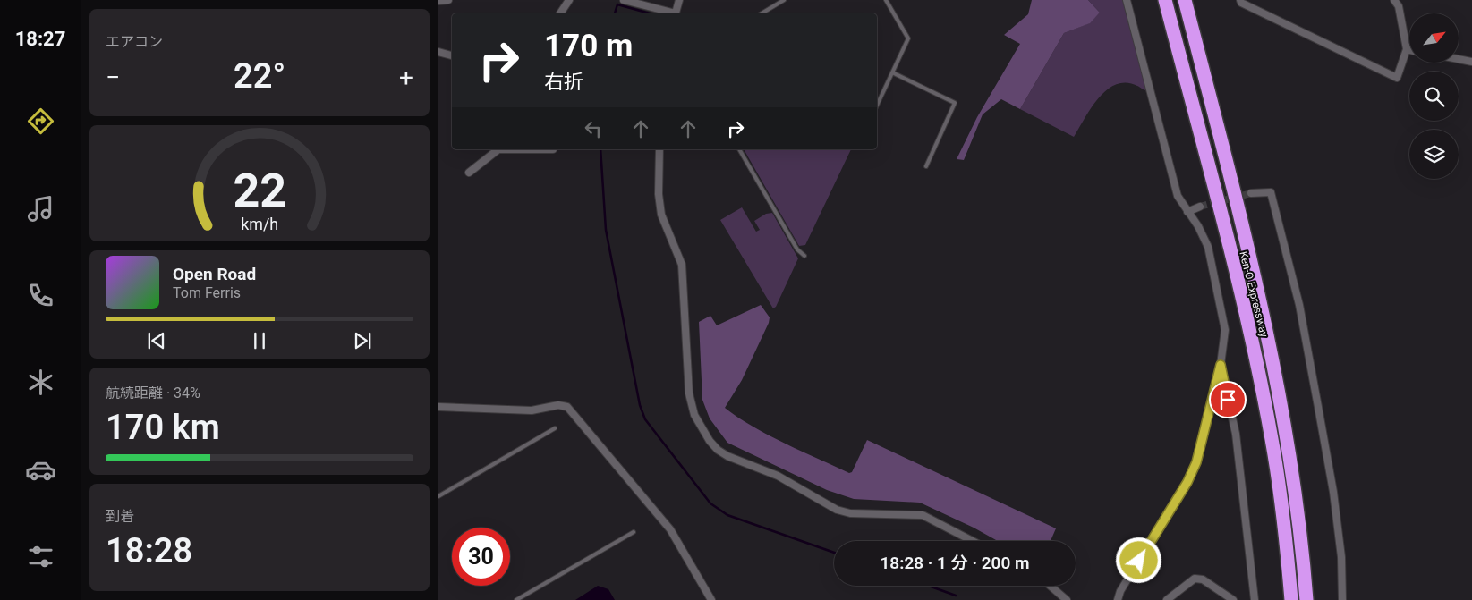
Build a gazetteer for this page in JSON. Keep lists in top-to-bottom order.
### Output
{
  "streets": {
    "highway": ["Ken-O Expressway"]
  },
  "north": "top right",
  "page": {
    "tabs": "18:27",
    "tile": [
      "エアコン",
      ["航続距離 · 34%", "170 km"],
      ["到着", "18:28"]
    ],
    "turn": ["170 m", "右折"],
    "heat": ["−", "22°", "+"],
    "song": ["Open Road", "Tom Ferris"],
    "limit": "30",
    "trip": "18:28 · 1 分 · 200 m",
    "gauge": ["22", "km/h"]
  }
}
